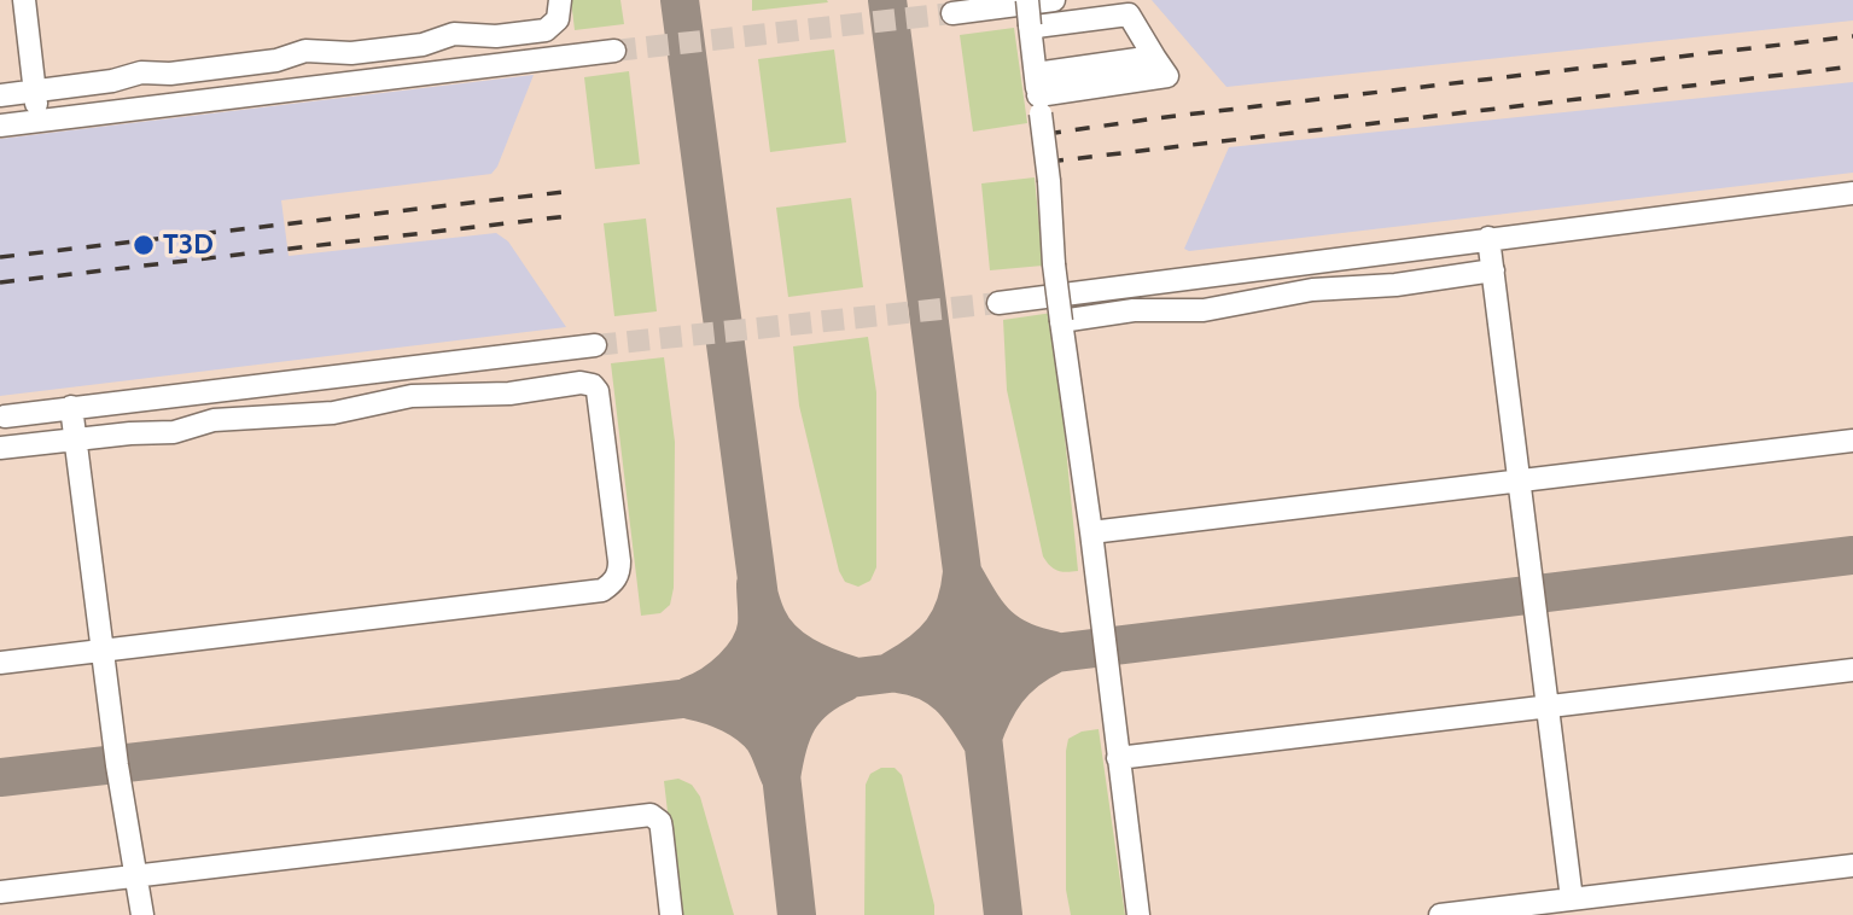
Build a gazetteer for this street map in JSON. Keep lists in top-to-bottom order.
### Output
{
  "places": ["T3D"]
}
